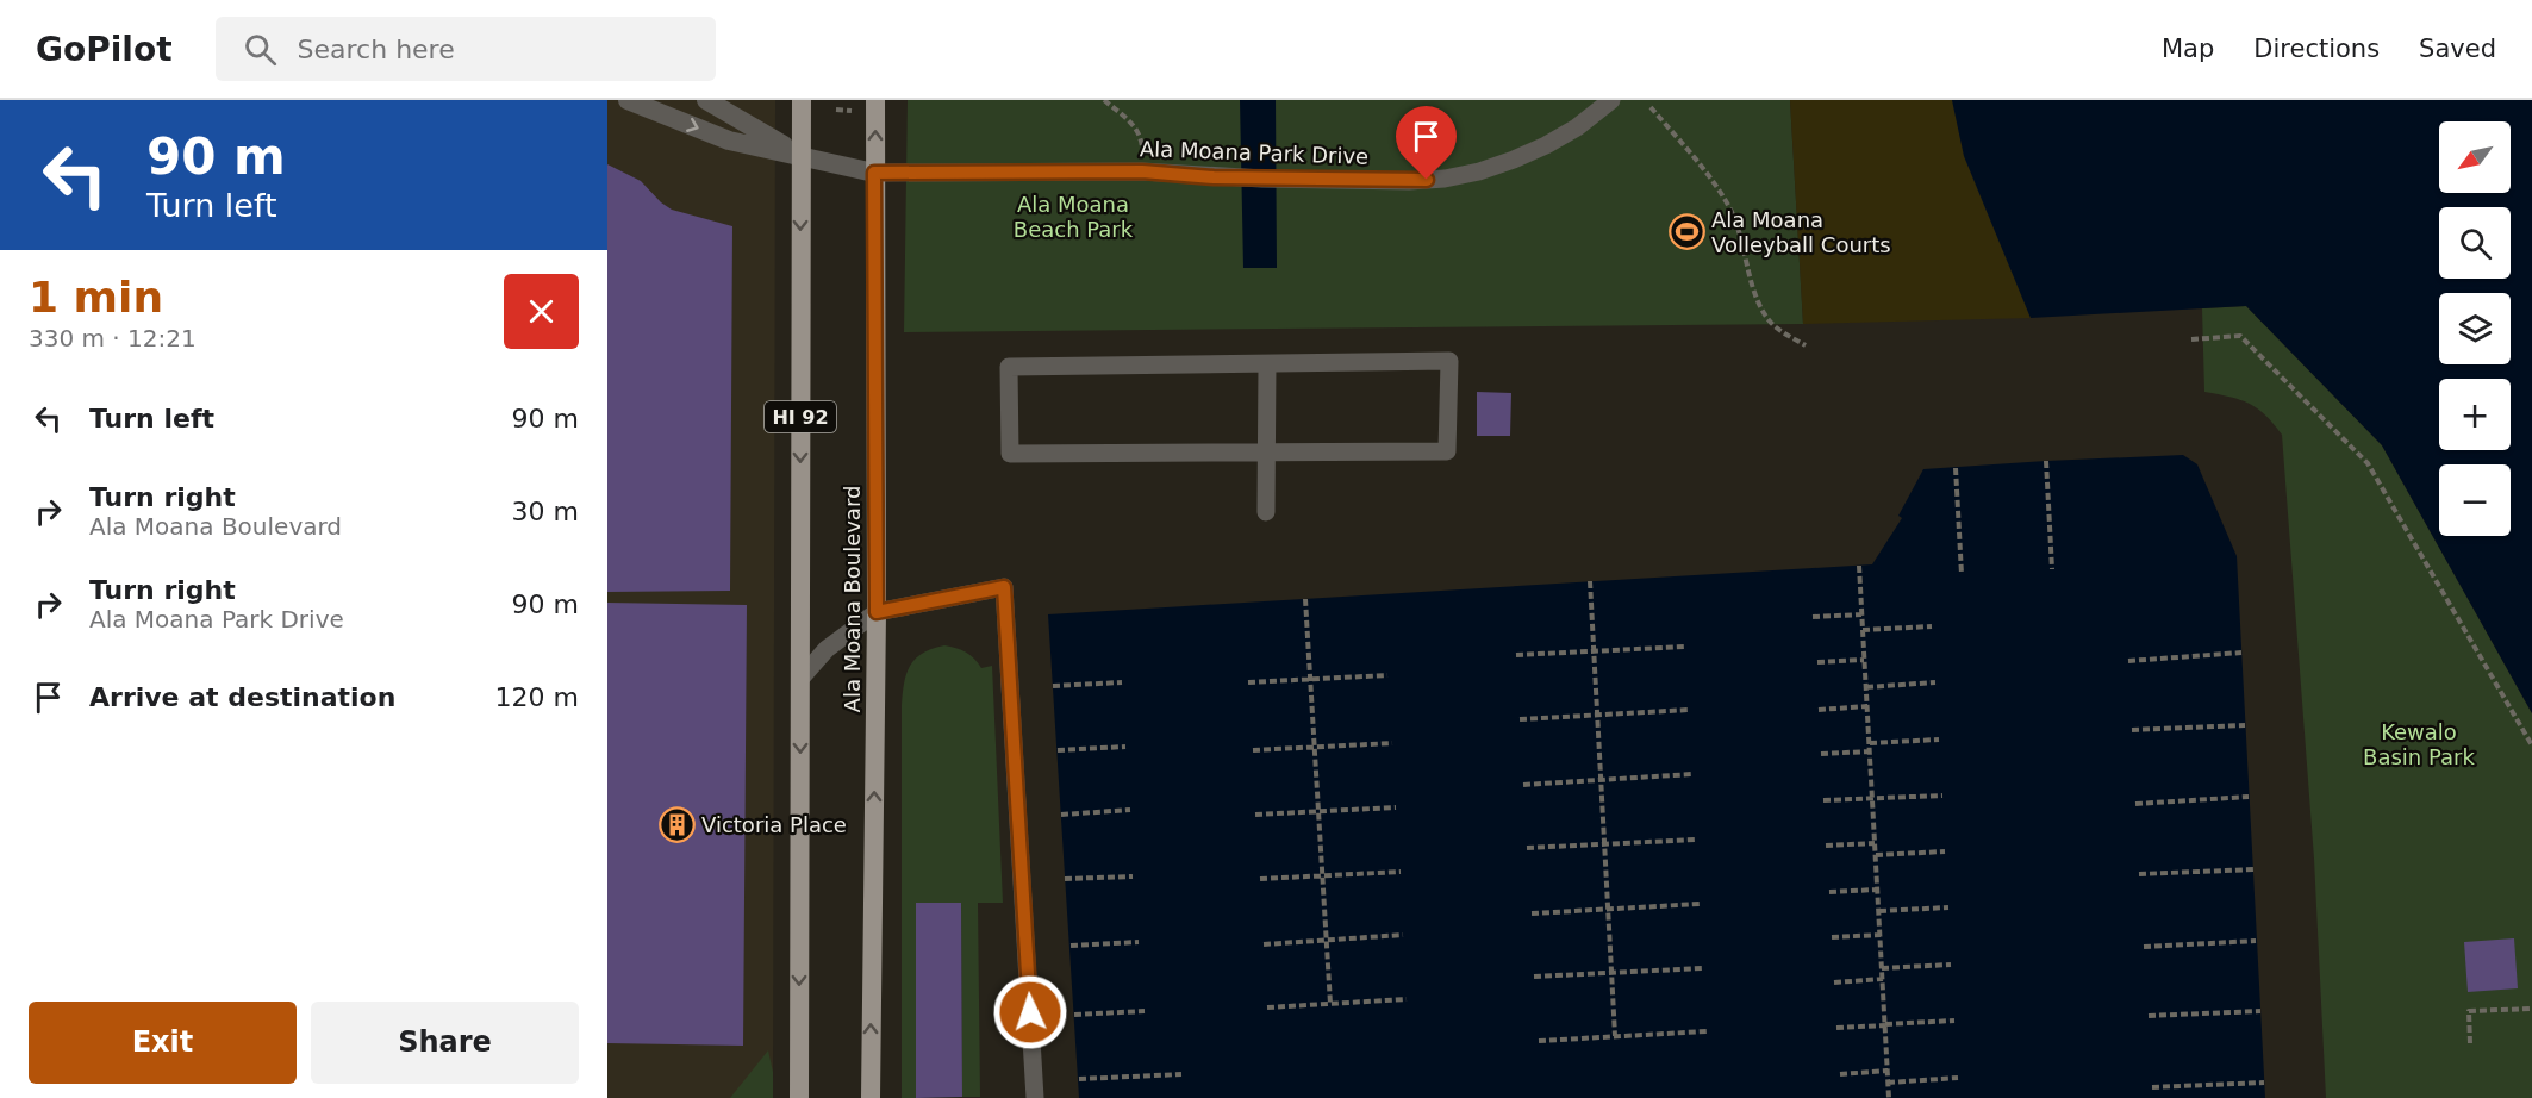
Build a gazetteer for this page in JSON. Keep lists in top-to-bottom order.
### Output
{
  "streets": {
    "main road": ["HI 92", "Ala Moana Boulevard"],
    "lane": ["Ala Moana Park Drive"]
  },
  "crossings": [
    ["Ala Moana Park Drive", "Ala Moana Boulevard"]
  ],
  "parks": ["Ala Moana Beach Park", "Kewalo Basin Park"],
  "places": {
    "sports": ["Ala Moana Volleyball Courts"],
    "building": ["Victoria Place"]
  },
  "north": "bottom left",
  "page": {
    "header": "GoPilot",
    "search": "Search here",
    "nav": ["Map", "Directions", "Saved"],
    "turn": ["90 m", "Turn left"],
    "map_buttons": ["+", "−"],
    "heading": ["1 min", "330 m · 12:21"],
    "list": [
      {
        "name": "Turn left",
        "value": "90 m"
      },
      {
        "name": "Turn right",
        "note": "Ala Moana Boulevard",
        "value": "30 m"
      },
      {
        "name": "Turn right",
        "note": "Ala Moana Park Drive",
        "value": "90 m"
      },
      {
        "name": "Arrive at destination",
        "value": "120 m"
      }
    ],
    "buttons": ["Exit", "Share"]
  }
}
